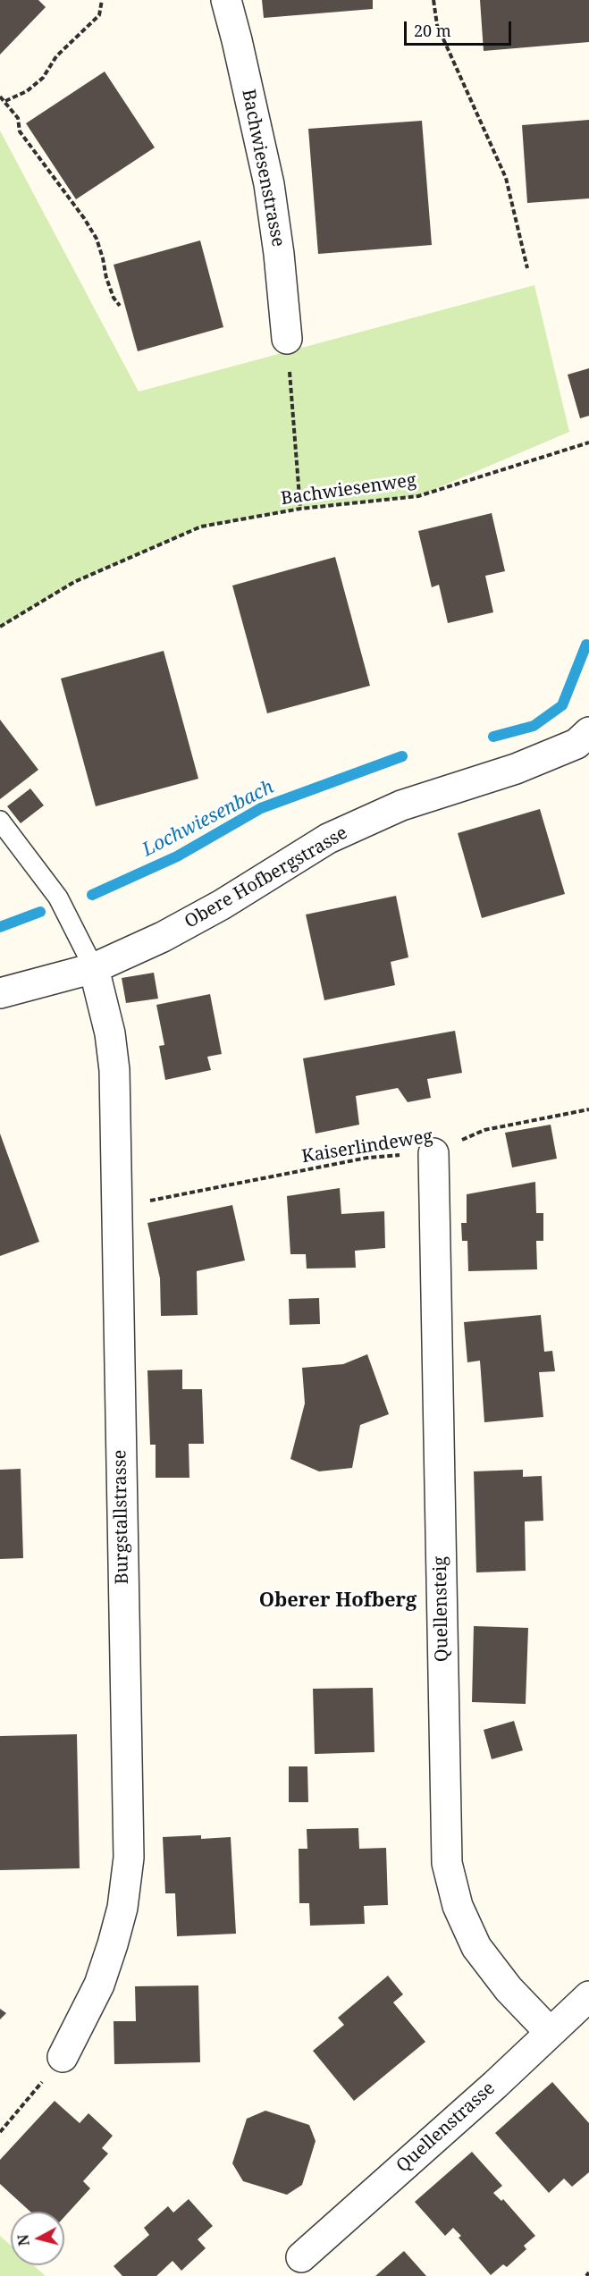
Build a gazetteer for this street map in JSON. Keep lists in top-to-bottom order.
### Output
{
  "streets": {
    "street": [
      "Bachwiesenstrasse",
      "Obere Hofbergstrasse",
      "Burgstallstrasse",
      "Quellensteig",
      "Quellenstrasse"
    ],
    "path": ["Bachwiesenweg", "Kaiserlindeweg"]
  },
  "crossings": [
    ["Obere Hofbergstrasse", "Burgstallstrasse"],
    ["Kaiserlindeweg", "Burgstallstrasse"],
    ["Kaiserlindeweg", "Quellensteig"],
    ["Quellensteig", "Quellenstrasse"]
  ],
  "districts": ["Oberer Hofberg"],
  "water": ["Lochwiesenbach"],
  "scale_bar": "20 m",
  "north": "left"
}
